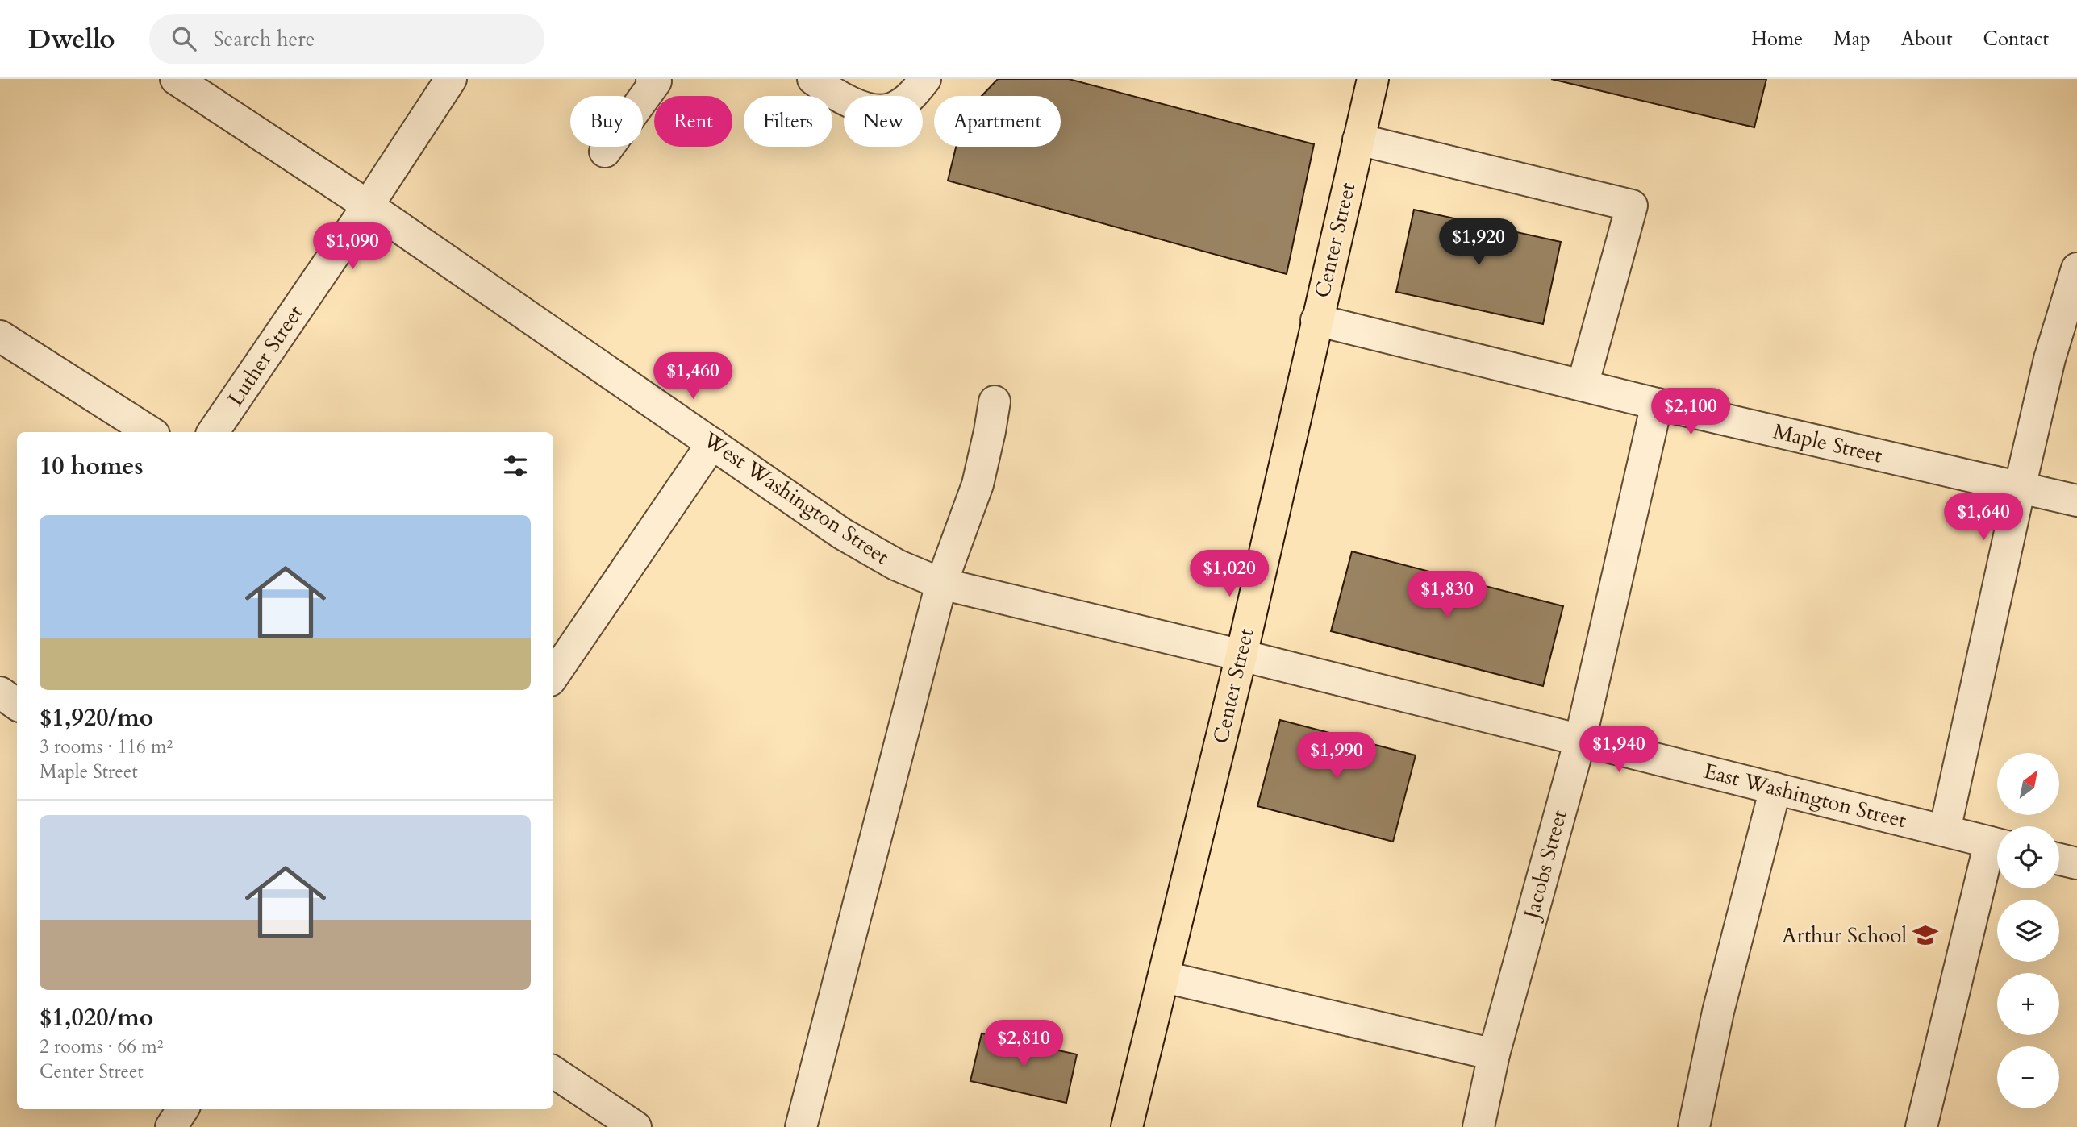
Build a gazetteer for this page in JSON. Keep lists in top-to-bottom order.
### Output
{
  "streets": {
    "main road": ["Center Street"],
    "street": [
      "Luther Street",
      "Maple Street",
      "West Washington Street",
      "East Washington Street",
      "Jacobs Street"
    ]
  },
  "crossings": [
    ["Center Street", "Maple Street"],
    ["Center Street", "West Washington Street"],
    ["Center Street", "East Washington Street"],
    ["Luther Street", "West Washington Street"],
    ["Maple Street", "Jacobs Street"],
    ["West Washington Street", "East Washington Street"],
    ["East Washington Street", "Jacobs Street"]
  ],
  "places": {
    "school or university": ["Arthur School"]
  },
  "north": "top right",
  "page": {
    "header": "Dwello",
    "search": "Search here",
    "nav": [
      "Home",
      "Map",
      "About",
      "Contact"
    ],
    "chip": [
      "Buy",
      "Rent",
      "Filters",
      "New",
      "Apartment"
    ],
    "price": [
      "$1,920",
      "$1,090",
      "$1,460",
      "$2,100",
      "$1,640",
      "$1,020",
      "$1,830",
      "$1,940",
      "$1,990",
      "$2,810"
    ],
    "heading": "10 homes",
    "list": [
      {
        "name": "$1,920/mo",
        "note": "3 rooms · 116 m² · Maple Street"
      },
      {
        "name": "$1,020/mo",
        "note": "2 rooms · 66 m² · Center Street"
      }
    ],
    "map_buttons": ["+", "−"]
  }
}
